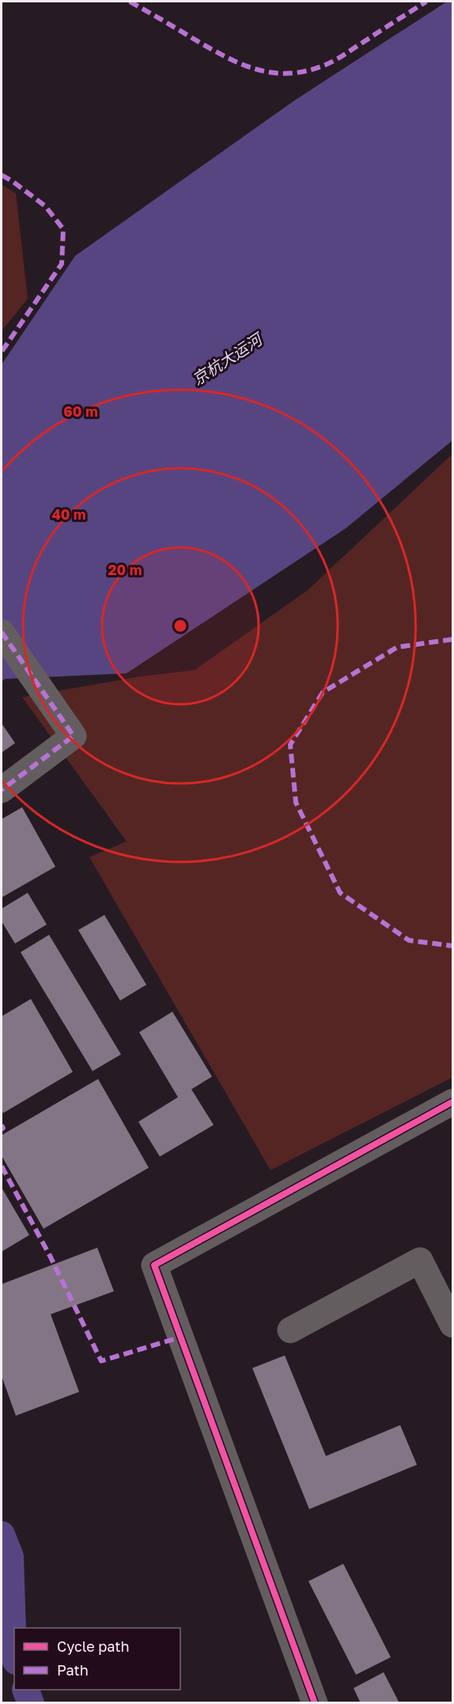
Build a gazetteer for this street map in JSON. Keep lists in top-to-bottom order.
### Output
{
  "water": ["京杭大运河"],
  "legend": ["Cycle path", "Path"],
  "rings": ["60 m", "40 m", "20 m"]
}
